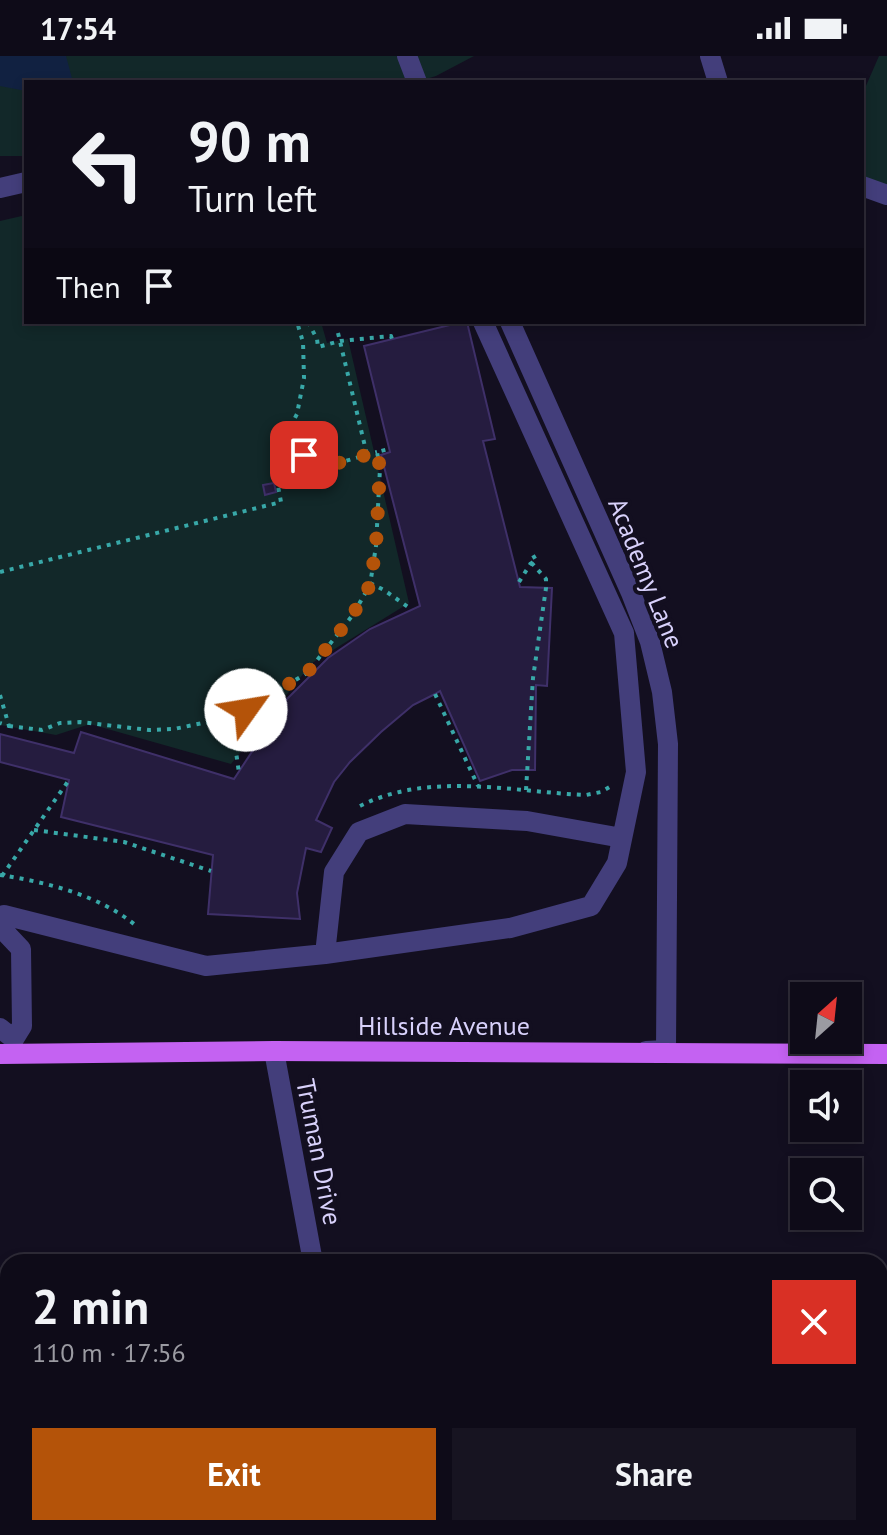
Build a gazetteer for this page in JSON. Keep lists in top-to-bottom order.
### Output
{
  "streets": {
    "main road": ["Hillside Avenue"],
    "street": ["Academy Lane", "Truman Drive"]
  },
  "crossings": [
    ["Academy Lane", "Hillside Avenue"],
    ["Hillside Avenue", "Truman Drive"]
  ],
  "north": "top right",
  "page": {
    "status": "17:54",
    "turn": ["90 m", "Turn left"],
    "then": "Then",
    "heading": ["2 min", "110 m · 17:56"],
    "buttons": ["Exit", "Share"]
  }
}
